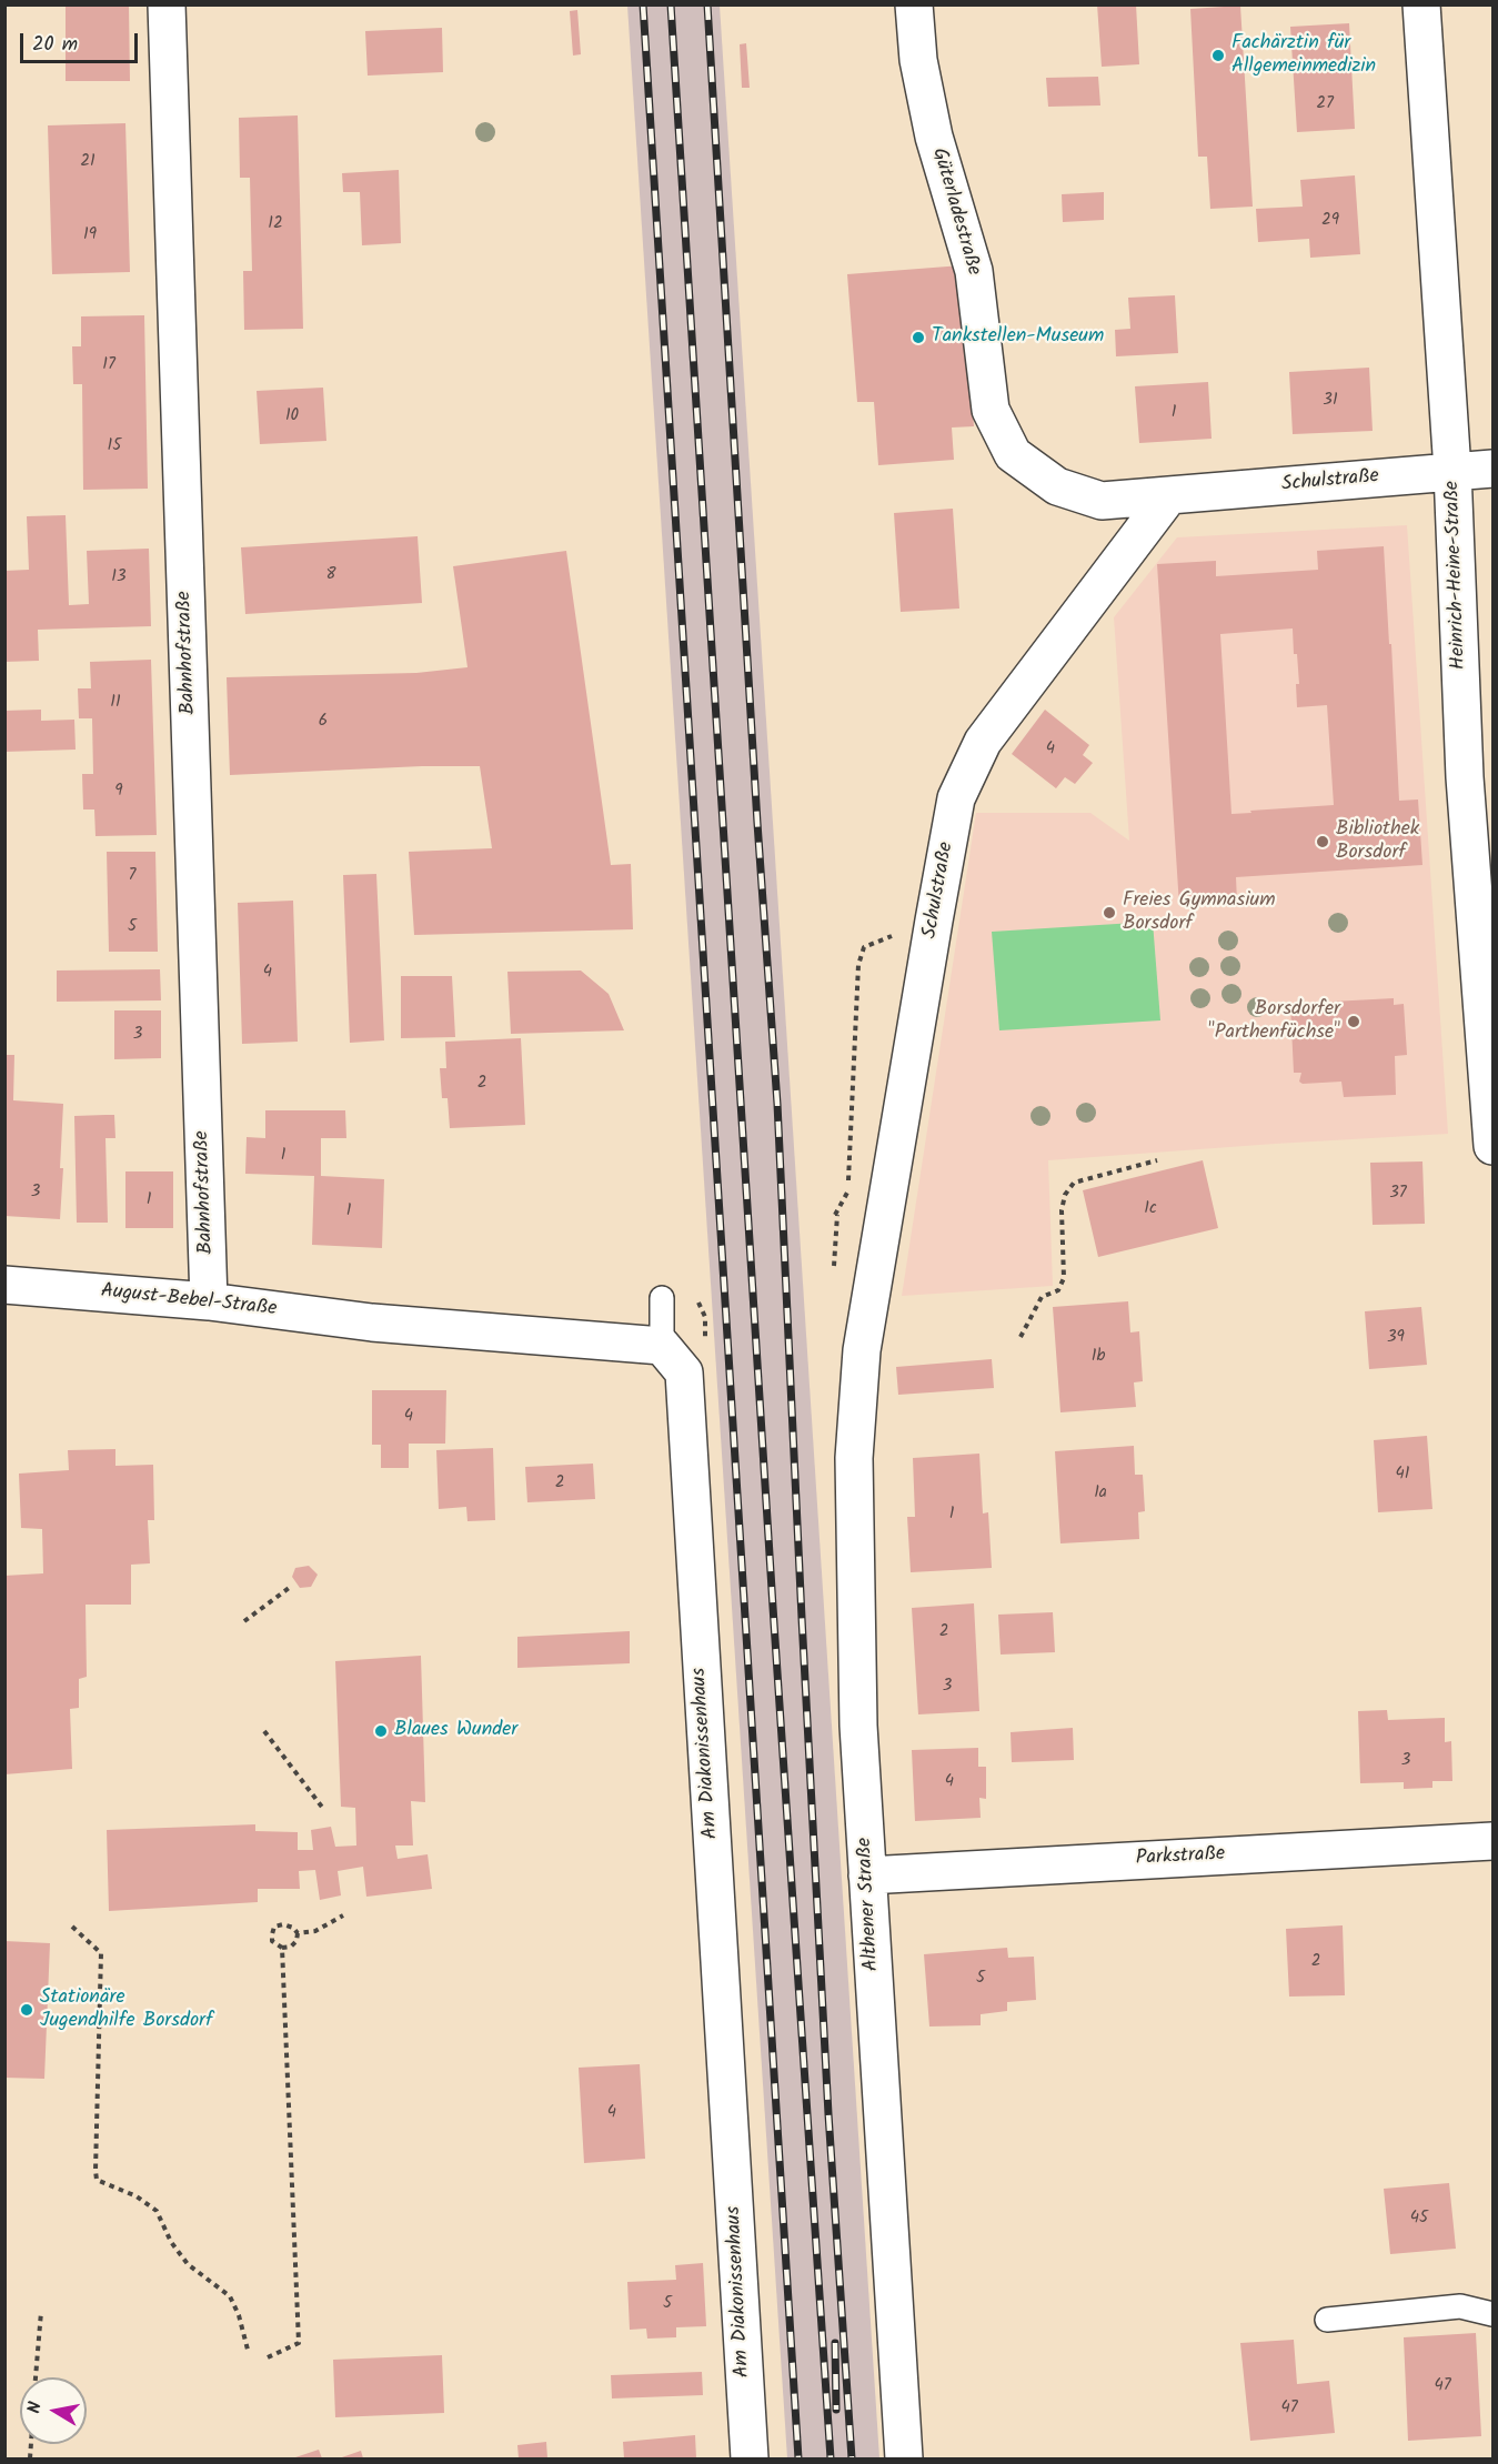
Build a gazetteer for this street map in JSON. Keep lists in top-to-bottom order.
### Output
{
  "streets": {
    "street": [
      "Güterladestraße",
      "Schulstraße",
      "Heinrich-Heine-Straße",
      "Bahnhofstraße",
      "August-Bebel-Straße",
      "Am Diakonissenhaus",
      "Parkstraße",
      "Althener Straße"
    ]
  },
  "crossings": [
    ["Güterladestraße", "Schulstraße"],
    ["Schulstraße", "Heinrich-Heine-Straße"],
    ["Schulstraße", "Althener Straße"],
    ["Bahnhofstraße", "August-Bebel-Straße"],
    ["August-Bebel-Straße", "Am Diakonissenhaus"],
    ["Parkstraße", "Althener Straße"]
  ],
  "places": [
    "Fachärztin für Allgemeinmedizin",
    "Tankstellen-Museum",
    "Bibliothek Borsdorf",
    "Freies Gymnasium Borsdorf",
    "Borsdorfer \"Parthenfüchse\"",
    "Blaues Wunder",
    "Stationäre Jugendhilfe Borsdorf"
  ],
  "house_numbers": [
    "27",
    "21",
    "29",
    "12",
    "19",
    "17",
    "31",
    "1",
    "10",
    "15",
    "8",
    "13",
    "11",
    "6",
    "4",
    "9",
    "7",
    "5",
    "4",
    "3",
    "2",
    "1",
    "3",
    "37",
    "1",
    "1c",
    "1",
    "39",
    "1b",
    "4",
    "41",
    "2",
    "1a",
    "1",
    "2",
    "3",
    "3",
    "4",
    "2",
    "5",
    "4",
    "45",
    "5",
    "47",
    "47"
  ],
  "scale_bar": "20 m",
  "north": "left"
}
